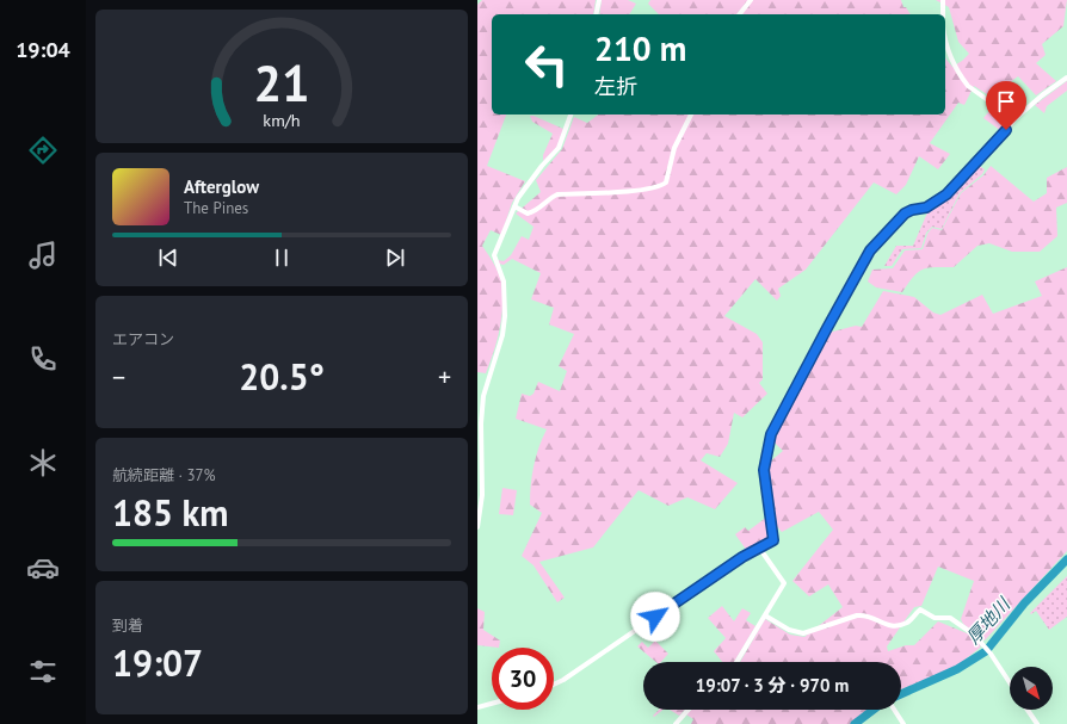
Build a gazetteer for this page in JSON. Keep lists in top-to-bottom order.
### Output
{
  "water": ["厚地川"],
  "north": "bottom right",
  "page": {
    "tabs": "19:04",
    "turn": ["210 m", "左折"],
    "song": ["Afterglow", "The Pines"],
    "tile": [
      "エアコン",
      ["航続距離 · 37%", "185 km"],
      ["到着", "19:07"]
    ],
    "heat": ["−", "20.5°", "+"],
    "limit": "30",
    "trip": "19:07 · 3 分 · 970 m",
    "gauge": ["21", "km/h"]
  }
}
